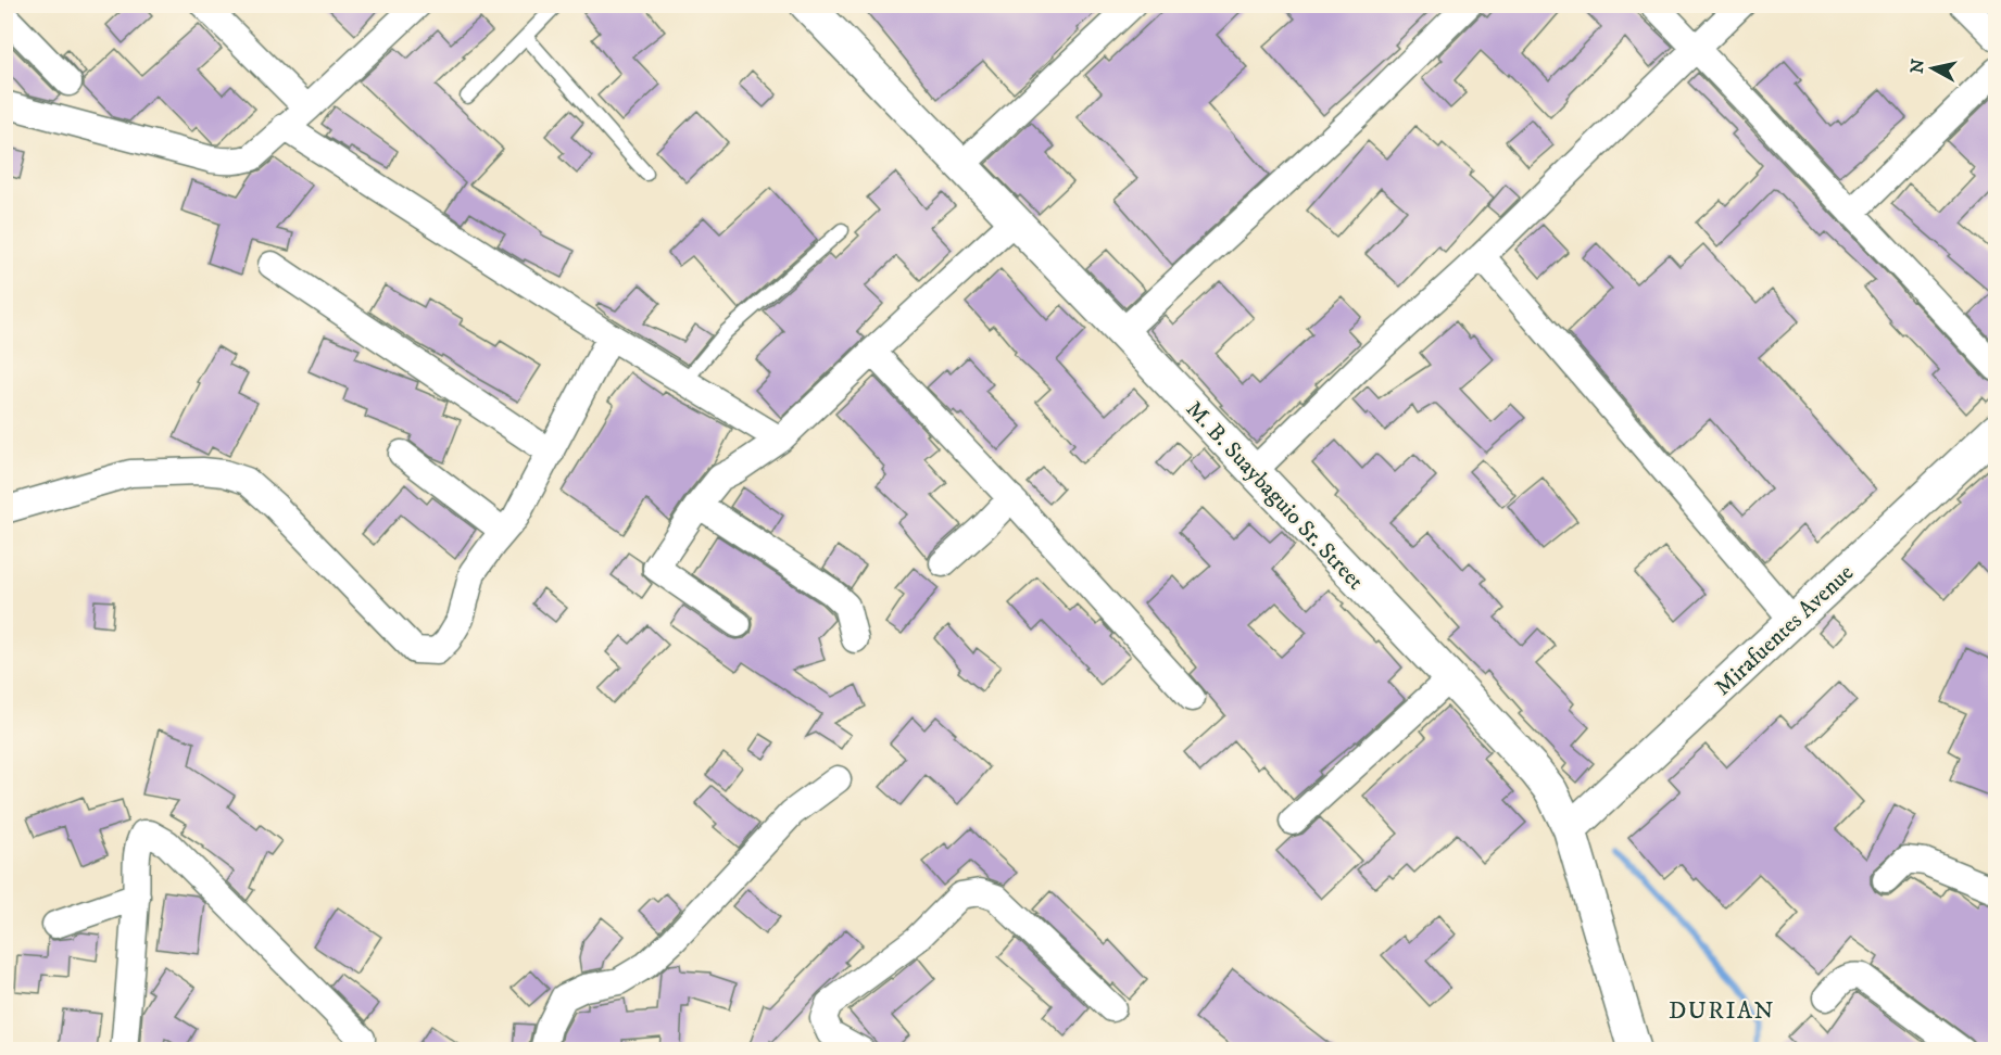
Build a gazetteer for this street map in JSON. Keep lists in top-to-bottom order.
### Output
{
  "streets": {
    "street": ["M. B. Suaybaguio Sr. Street", "Mirafuentes Avenue"]
  },
  "crossings": [
    ["M. B. Suaybaguio Sr. Street", "Mirafuentes Avenue"]
  ],
  "districts": ["DURIAN"],
  "north": "left"
}
